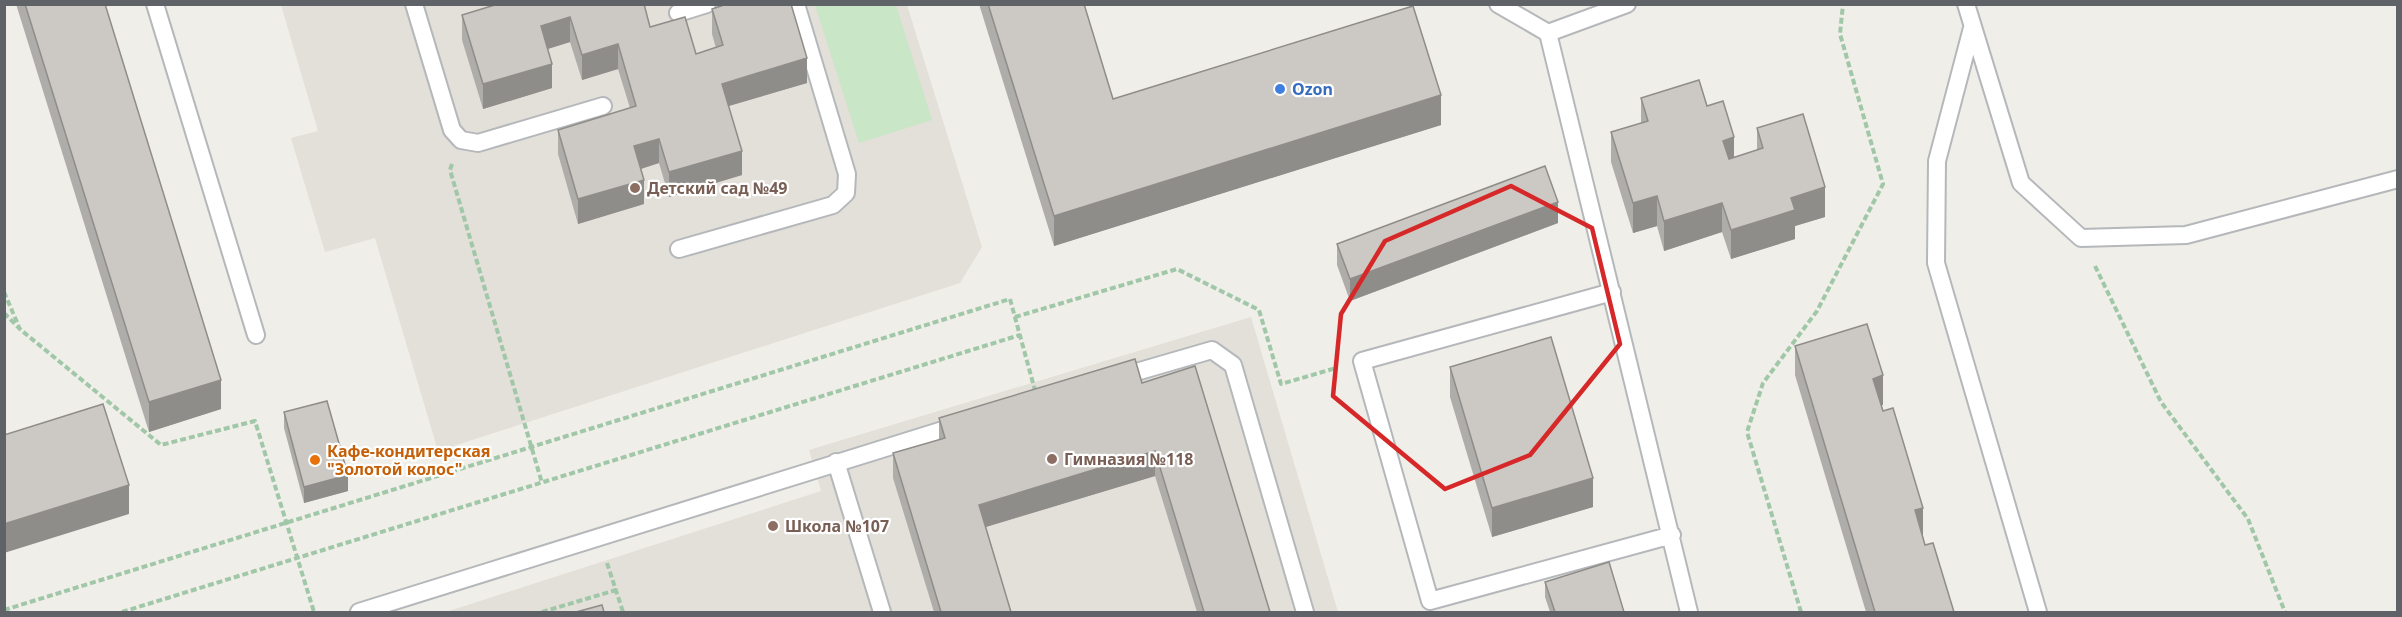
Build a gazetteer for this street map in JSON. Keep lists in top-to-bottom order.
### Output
{
  "places": [
    "Ozon",
    "Детский сад №49",
    "Гимназия №118",
    "Кафе-кондитерская \"Золотой колос\"",
    "Школа №107"
  ]
}
